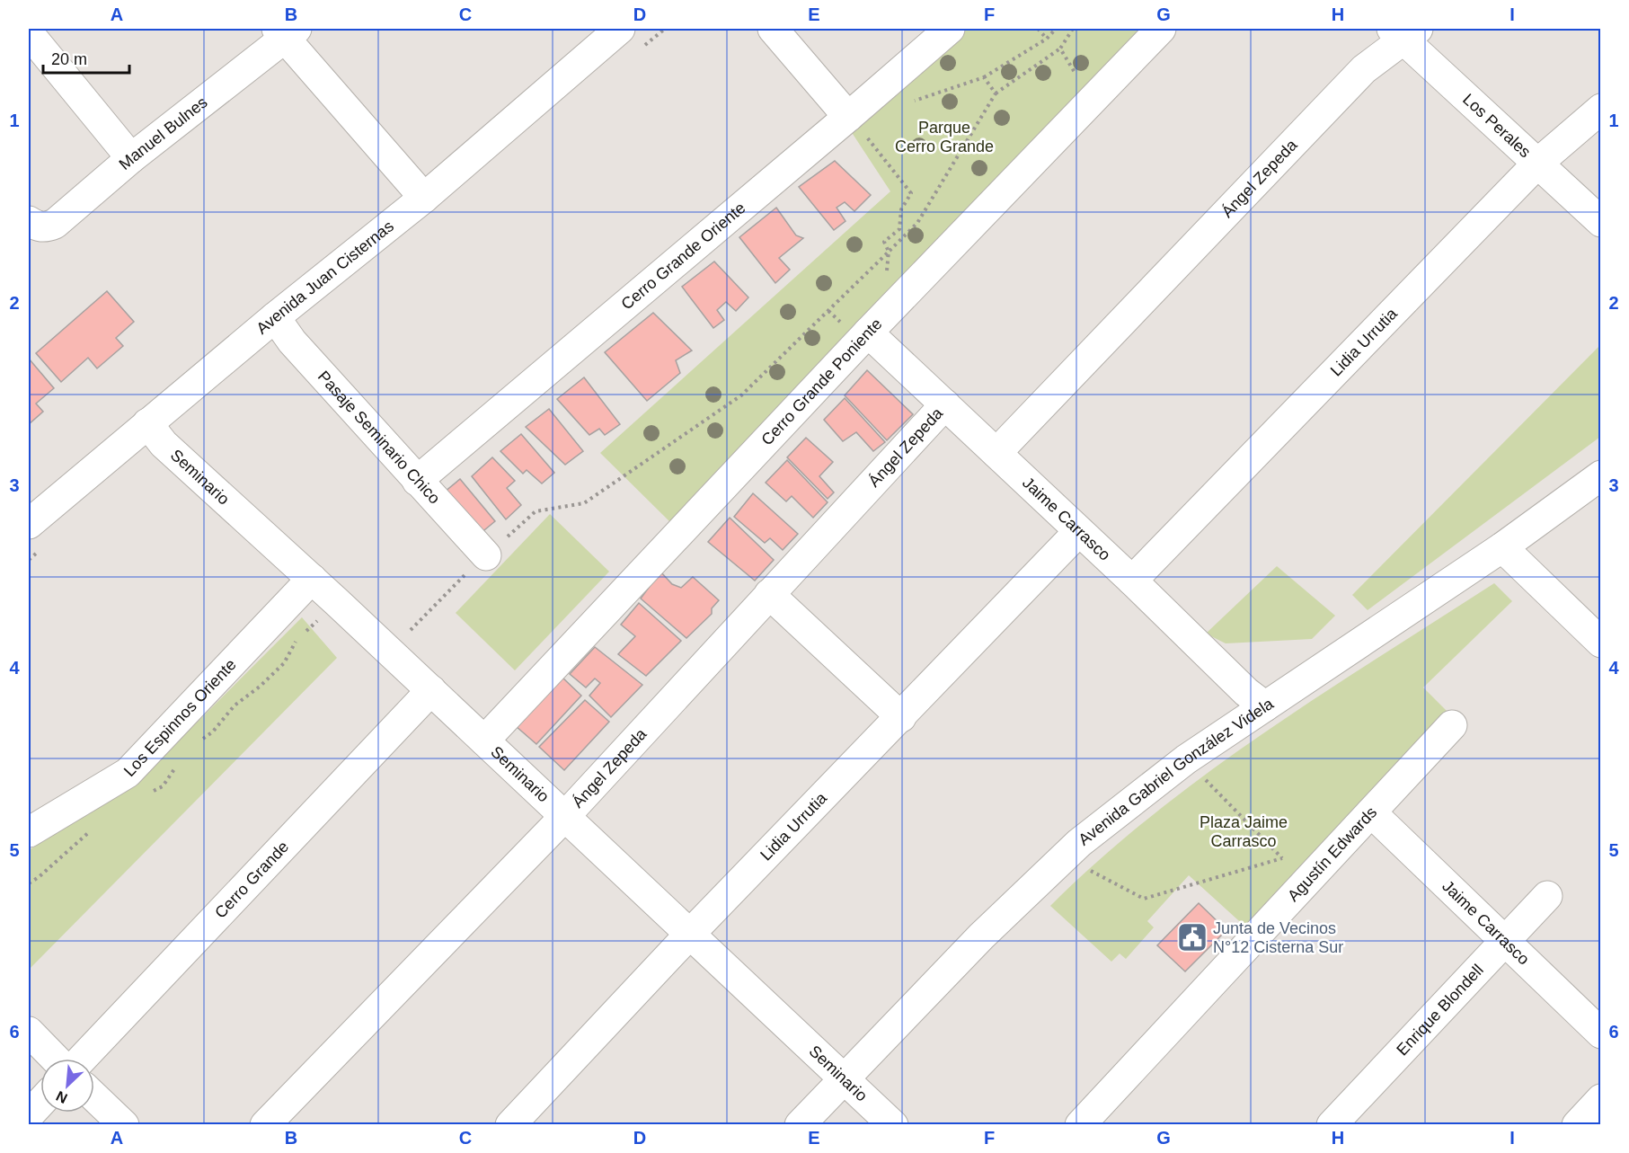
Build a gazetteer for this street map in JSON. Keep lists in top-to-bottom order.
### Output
{
  "streets": {
    "street": [
      "Los Perales",
      "Manuel Bulnes",
      "Ángel Zepeda",
      "Cerro Grande Oriente",
      "Avenida Juan Cisternas",
      "Lidia Urrutia",
      "Cerro Grande Poniente",
      "Pasaje Seminario Chico",
      "Seminario",
      "Jaime Carrasco",
      "Los Espinnos Oriente",
      "Avenida Gabriel González Videla",
      "Agustín Edwards",
      "Cerro Grande",
      "Enrique Blondell"
    ]
  },
  "crossings": [
    ["Los Perales", "Ángel Zepeda"],
    ["Los Perales", "Lidia Urrutia"],
    ["Ángel Zepeda", "Seminario"],
    ["Ángel Zepeda", "Jaime Carrasco"],
    ["Cerro Grande Oriente", "Pasaje Seminario Chico"],
    ["Avenida Juan Cisternas", "Pasaje Seminario Chico"],
    ["Avenida Juan Cisternas", "Seminario"],
    ["Lidia Urrutia", "Seminario"],
    ["Lidia Urrutia", "Jaime Carrasco"],
    ["Cerro Grande Poniente", "Seminario"],
    ["Cerro Grande Poniente", "Jaime Carrasco"],
    ["Seminario", "Los Espinnos Oriente"],
    ["Seminario", "Avenida Gabriel González Videla"],
    ["Seminario", "Cerro Grande"],
    ["Jaime Carrasco", "Avenida Gabriel González Videla"],
    ["Jaime Carrasco", "Agustín Edwards"],
    ["Jaime Carrasco", "Enrique Blondell"]
  ],
  "parks": ["Parque Cerro Grande", "Plaza Jaime Carrasco"],
  "places": {
    "public building": ["Junta de Vecinos N°12 Cisterna Sur"]
  },
  "scale_bar": "20 m",
  "north": "bottom left",
  "grid": {
    "columns": [
      "A",
      "B",
      "C",
      "D",
      "E",
      "F",
      "G",
      "H",
      "I"
    ],
    "rows": [
      "1",
      "2",
      "3",
      "4",
      "5",
      "6"
    ]
  }
}
